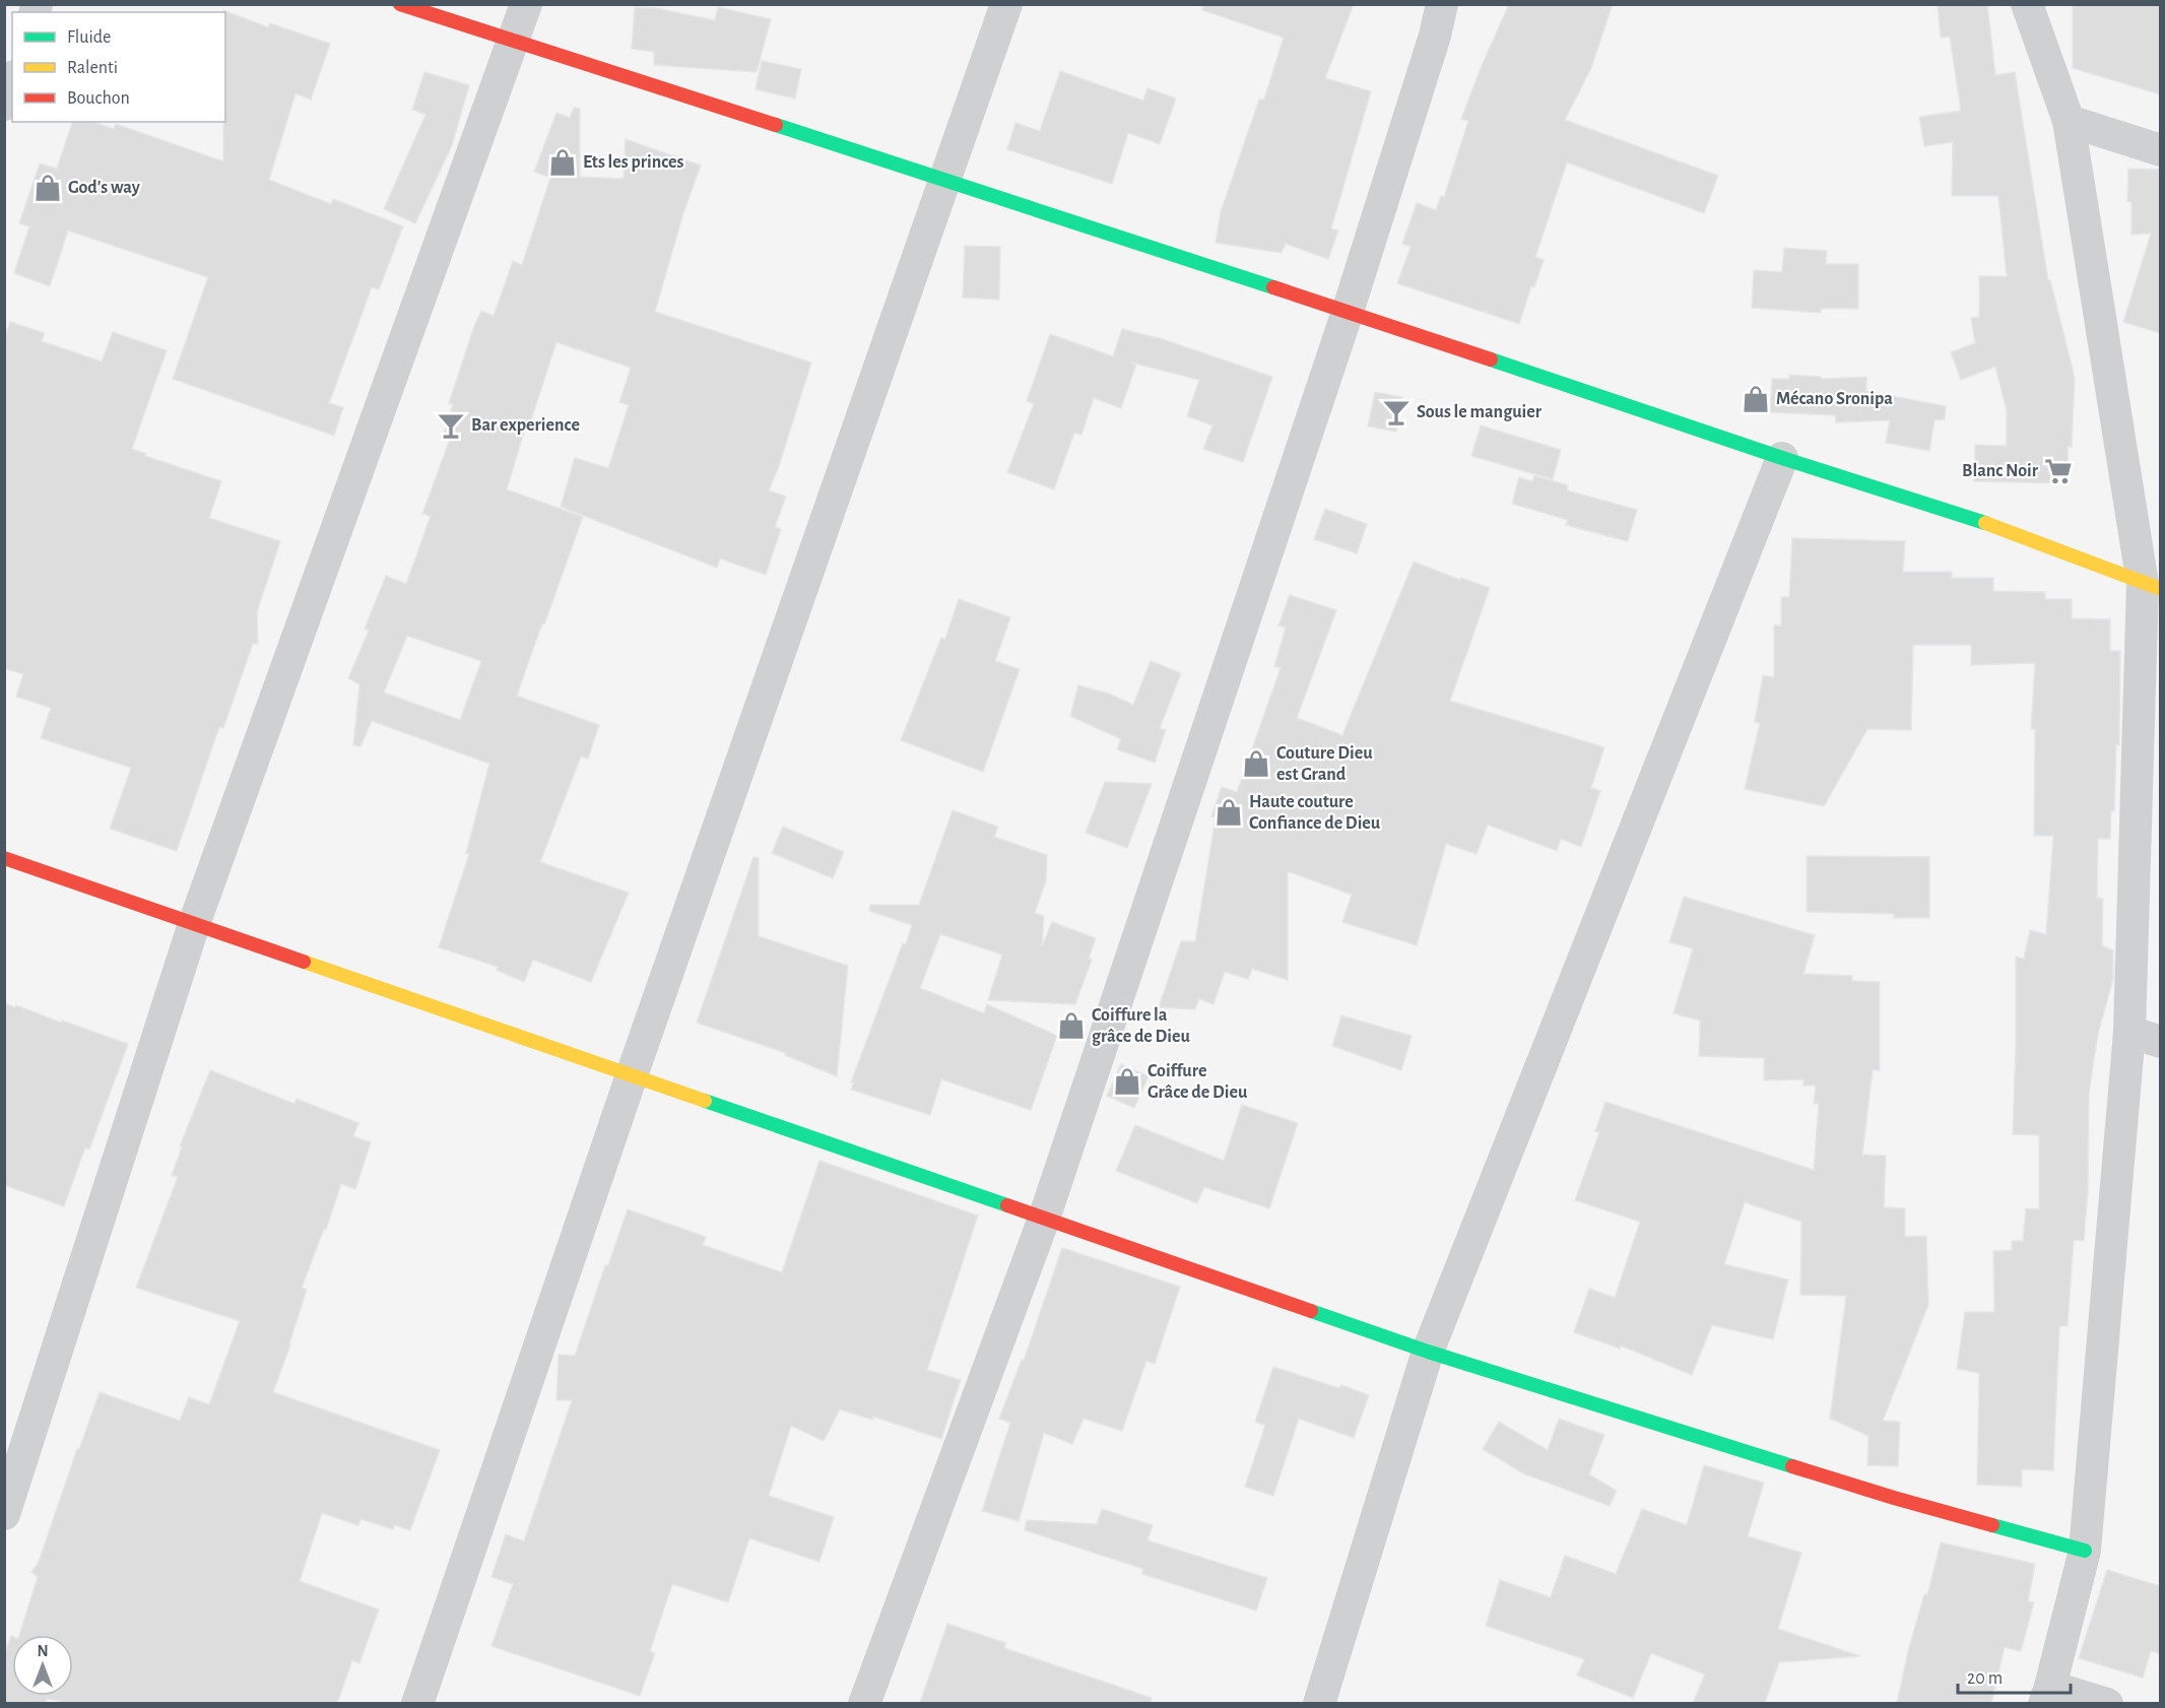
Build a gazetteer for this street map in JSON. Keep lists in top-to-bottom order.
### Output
{
  "places": {
    "shop": [
      "Ets les princes",
      "God's way",
      "Mécano Sronipa",
      "Couture Dieu est Grand",
      "Haute couture Confiance de Dieu",
      "Coiffure la grâce de Dieu",
      "Coiffure Grâce de Dieu"
    ],
    "bar": ["Sous le manguier", "Bar experience"],
    "supermarket": ["Blanc Noir"]
  },
  "legend": ["Fluide", "Ralenti", "Bouchon"],
  "scale_bar": "20 m",
  "north": "top"
}
